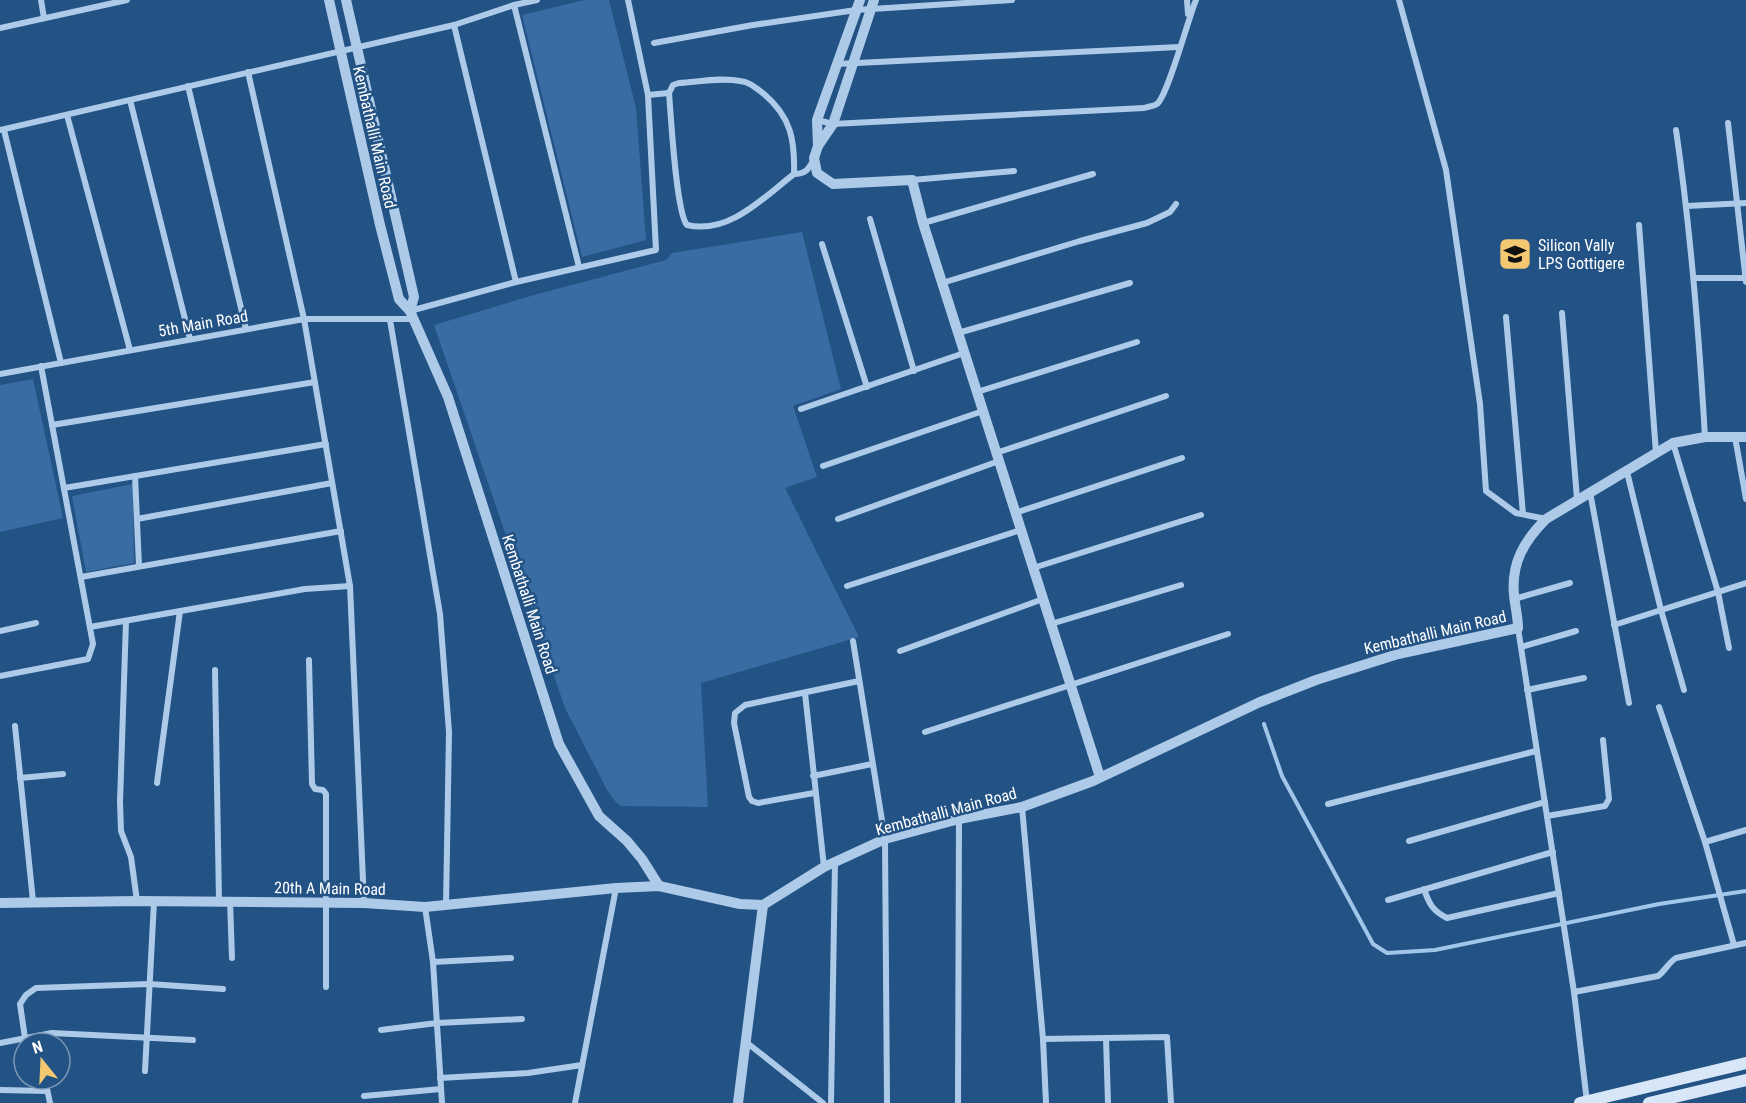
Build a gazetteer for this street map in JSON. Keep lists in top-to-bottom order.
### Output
{
  "streets": {
    "street": ["Kembathalli Main Road", "5th Main Road", "20th A Main Road"]
  },
  "crossings": [
    ["Kembathalli Main Road", "5th Main Road"],
    ["Kembathalli Main Road", "20th A Main Road"]
  ],
  "places": {
    "school or university": ["Silicon Vally LPS Gottigere"]
  },
  "north": "top"
}
